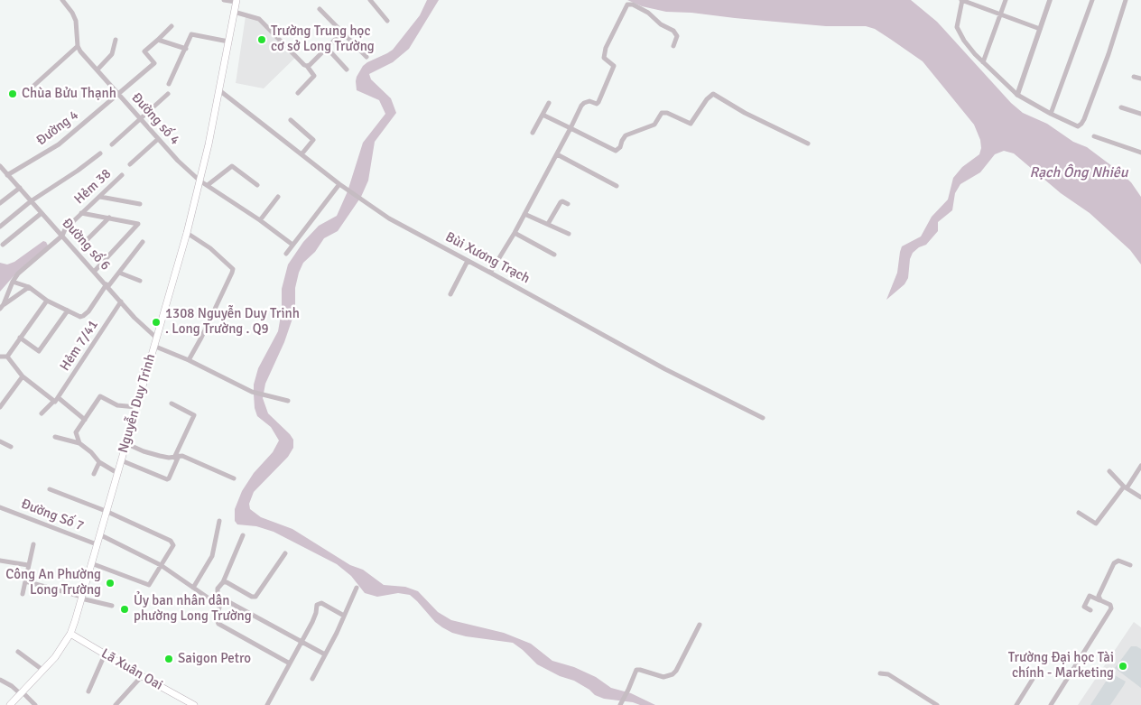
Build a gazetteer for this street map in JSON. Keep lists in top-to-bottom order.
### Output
{
  "streets": {
    "main road": ["Nguyễn Duy Trinh", "Lã Xuân Oai"],
    "street": [
      "Đường số 4",
      "Đường 4",
      "Hẻm 38",
      "Đường số 6",
      "Bùi Xương Trạch",
      "Hẻm 7/41",
      "Đường Số 7"
    ]
  },
  "crossings": [
    ["Đường số 4", "Đường 4"],
    ["Đường số 4", "Nguyễn Duy Trinh"],
    ["Đường 4", "Đường số 6"],
    ["Hẻm 38", "Đường số 6"],
    ["Đường số 6", "Hẻm 7/41"],
    ["Đường số 6", "Nguyễn Duy Trinh"],
    ["Bùi Xương Trạch", "Nguyễn Duy Trinh"],
    ["Nguyễn Duy Trinh", "Đường Số 7"],
    ["Nguyễn Duy Trinh", "Lã Xuân Oai"]
  ],
  "water": ["Rạch Ông Nhiêu"],
  "places": [
    "Trường Trung học cơ sở Long Trường",
    "Chùa Bửu Thạnh",
    "1308 Nguyễn Duy Trinh . Long Trường . Q9",
    "Công An Phường Long Trường",
    "Ủy ban nhân dân phường Long Trường",
    "Saigon Petro",
    "Trường Đại học Tài chính - Marketing"
  ]
}
